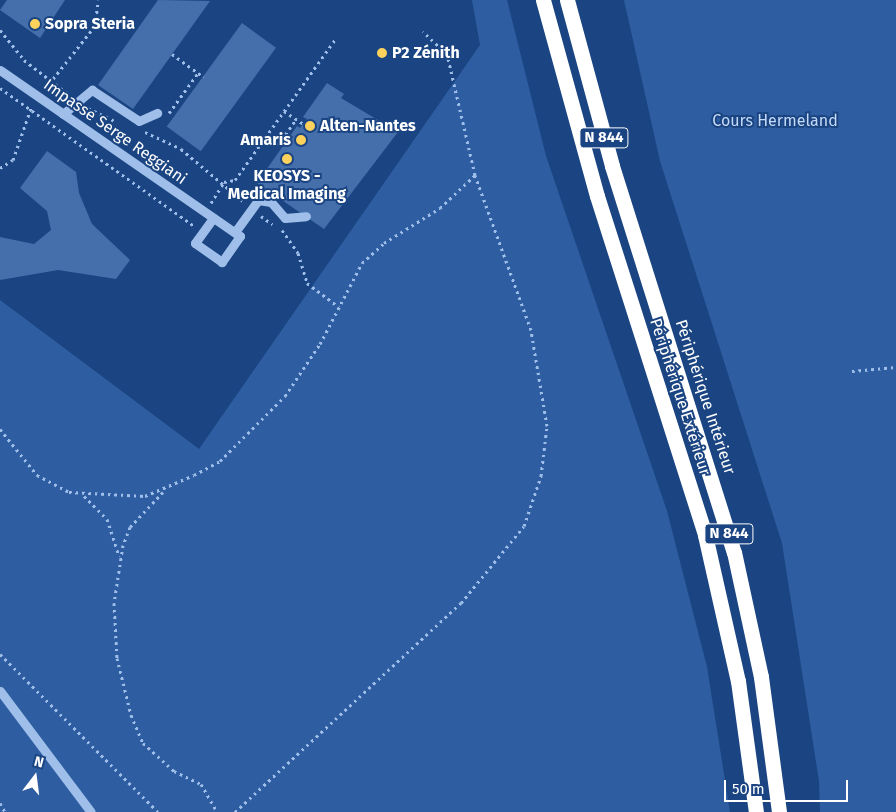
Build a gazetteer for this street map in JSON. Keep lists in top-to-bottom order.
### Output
{
  "streets": {
    "highway": ["N 844", "Périphérique Extérieur", "Périphérique Intérieur"],
    "street": ["Impasse Serge Reggiani"]
  },
  "parks": ["Cours Hermeland"],
  "places": [
    "Sopra Steria",
    "P2 Zénith",
    "Alten-Nantes",
    "Amaris",
    "KEOSYS - Medical Imaging"
  ],
  "scale_bar": "50 m",
  "north": "top"
}
